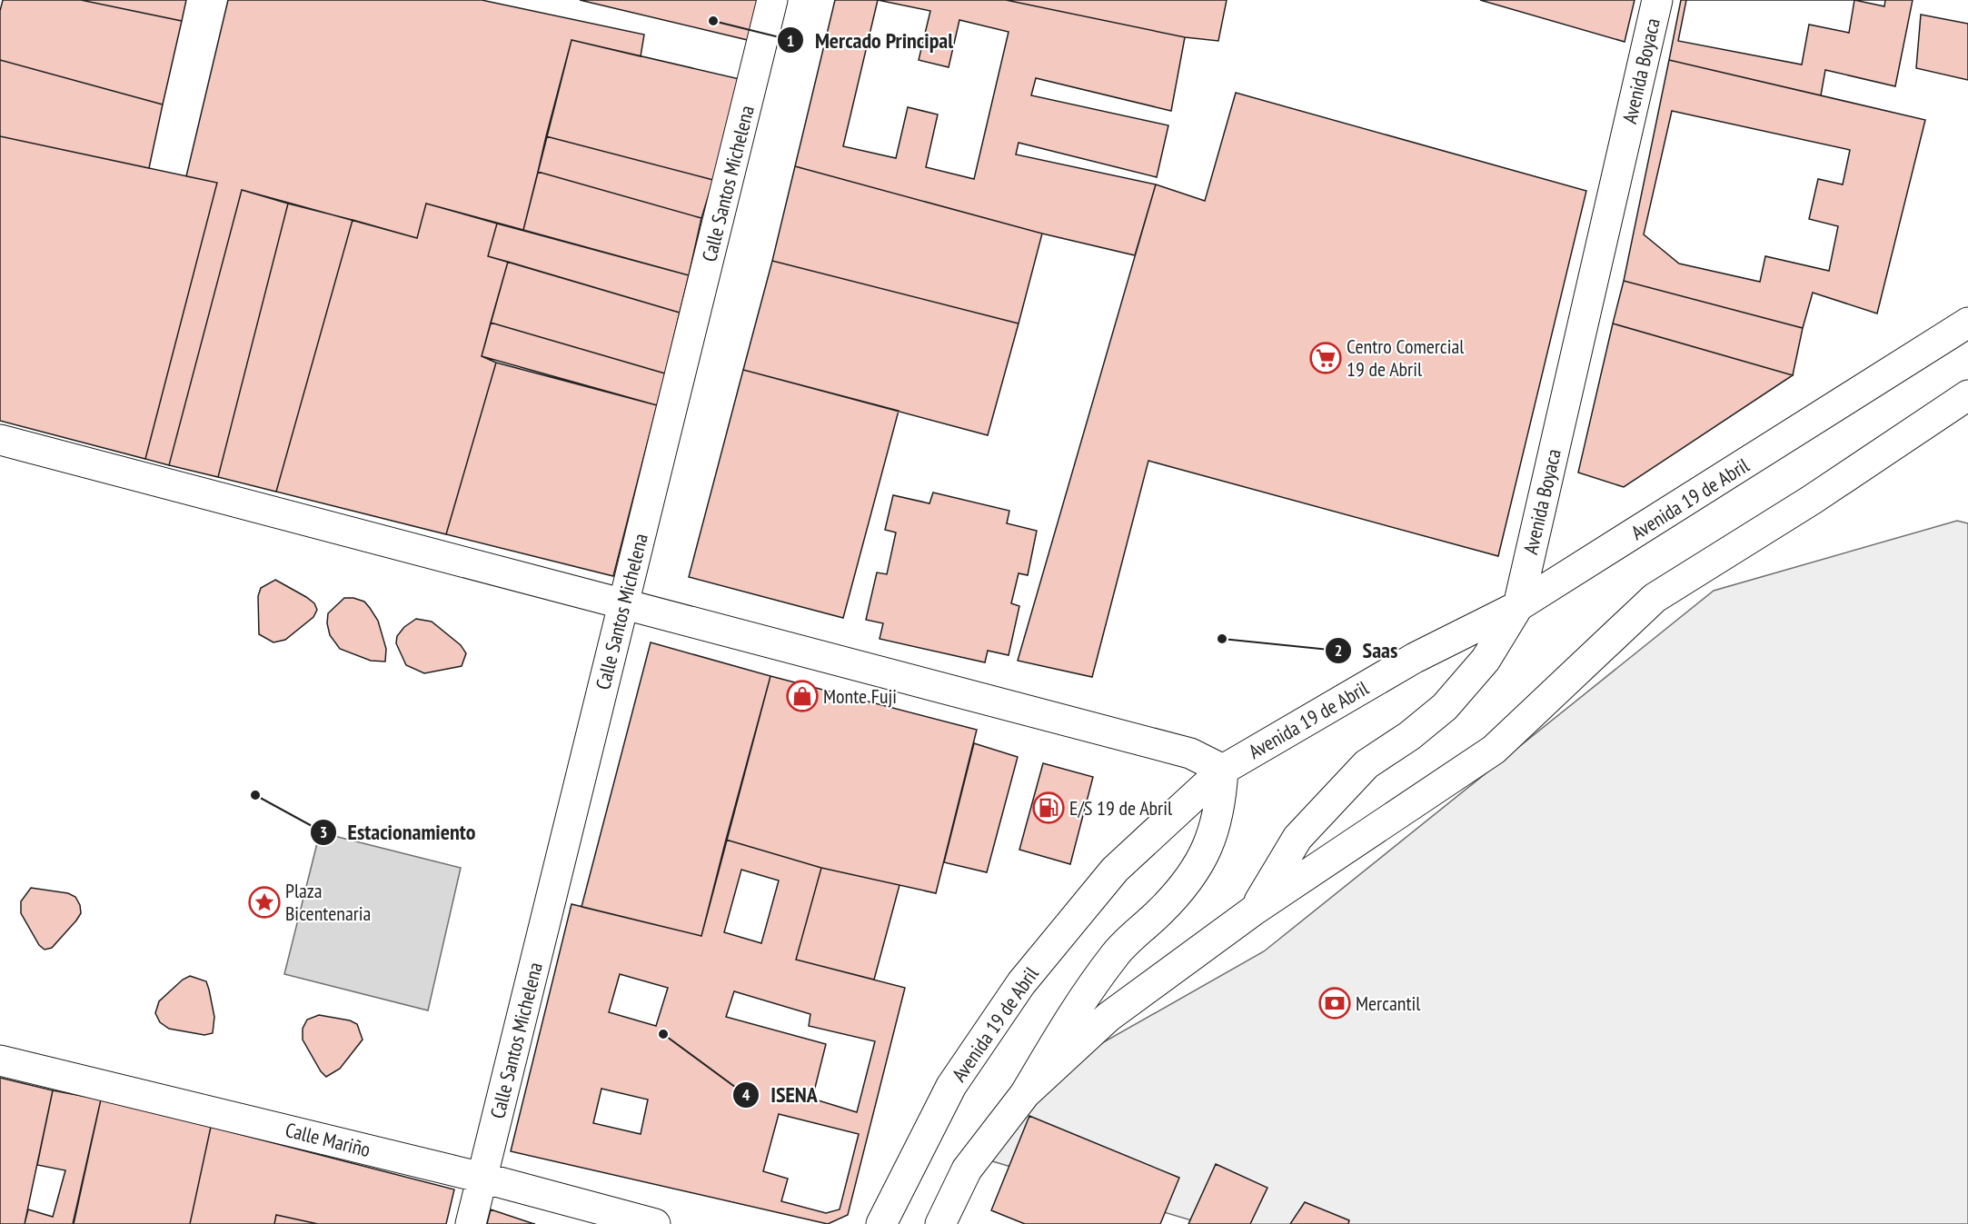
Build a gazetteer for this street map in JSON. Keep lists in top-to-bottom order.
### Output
{
  "streets": {
    "street": [
      "Avenida Boyaca",
      "Calle Santos Michelena",
      "Avenida 19 de Abril",
      "Calle Mariño"
    ]
  },
  "crossings": [
    ["Avenida Boyaca", "Avenida 19 de Abril"],
    ["Calle Santos Michelena", "Calle Mariño"]
  ],
  "places": {
    "other": [
      "Mercado Principal",
      "Saas",
      "Estacionamiento",
      "ISENA"
    ],
    "supermarket": ["Centro Comercial 19 de Abril"],
    "shop": ["Monte Fuji"],
    "fuel station": ["E/S 19 de Abril"],
    "place": ["Plaza Bicentenaria"],
    "bank": ["Mercantil"]
  }
}
